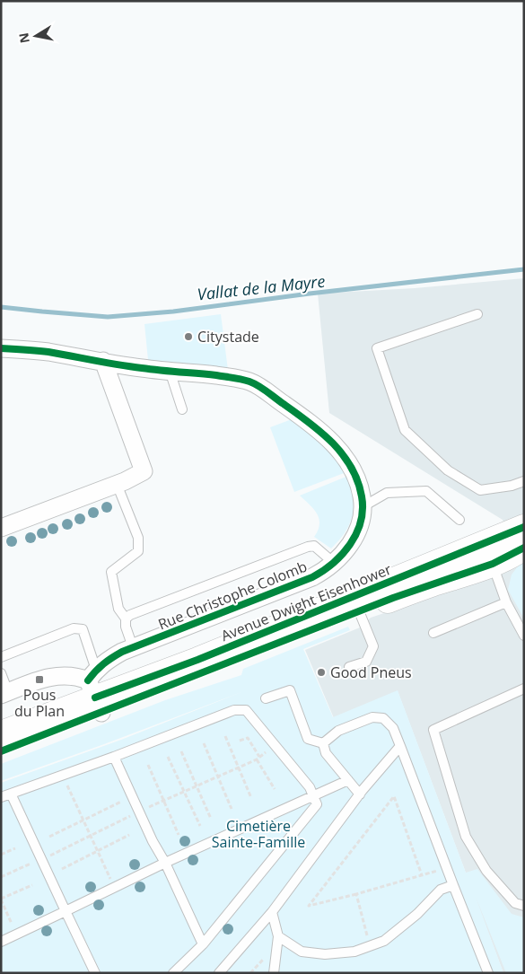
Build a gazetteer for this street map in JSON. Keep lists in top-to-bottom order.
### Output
{
  "streets": {
    "main road": ["Avenue Dwight Eisenhower"],
    "street": ["Rue Christophe Colomb"]
  },
  "crossings": [
    ["Rue Christophe Colomb", "Avenue Dwight Eisenhower"]
  ],
  "water": ["Vallat de la Mayre"],
  "parks": ["Cimetière Sainte-Famille"],
  "places": {
    "other": ["Citystade", "Good Pneus"],
    "transit": ["Pous du Plan"]
  },
  "north": "left"
}
